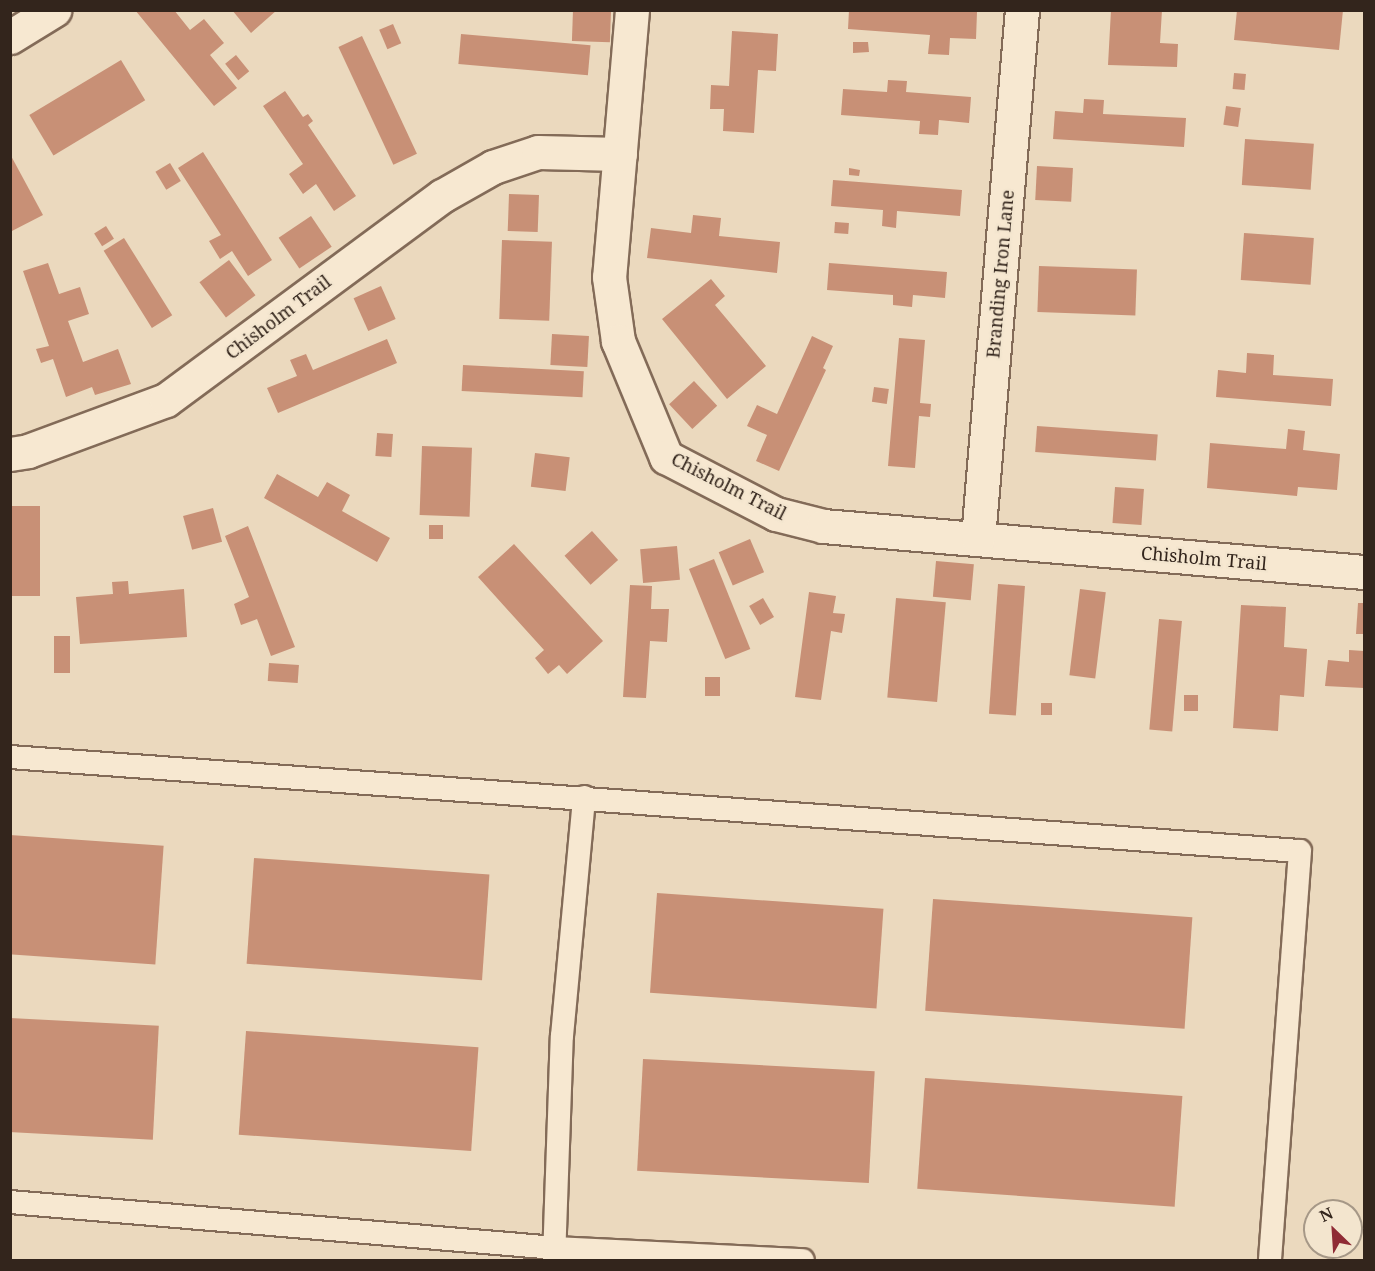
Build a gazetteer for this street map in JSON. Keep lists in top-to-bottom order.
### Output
{
  "streets": {
    "street": ["Branding Iron Lane", "Chisholm Trail"]
  },
  "crossings": [
    ["Branding Iron Lane", "Chisholm Trail"]
  ],
  "north": "top left"
}
